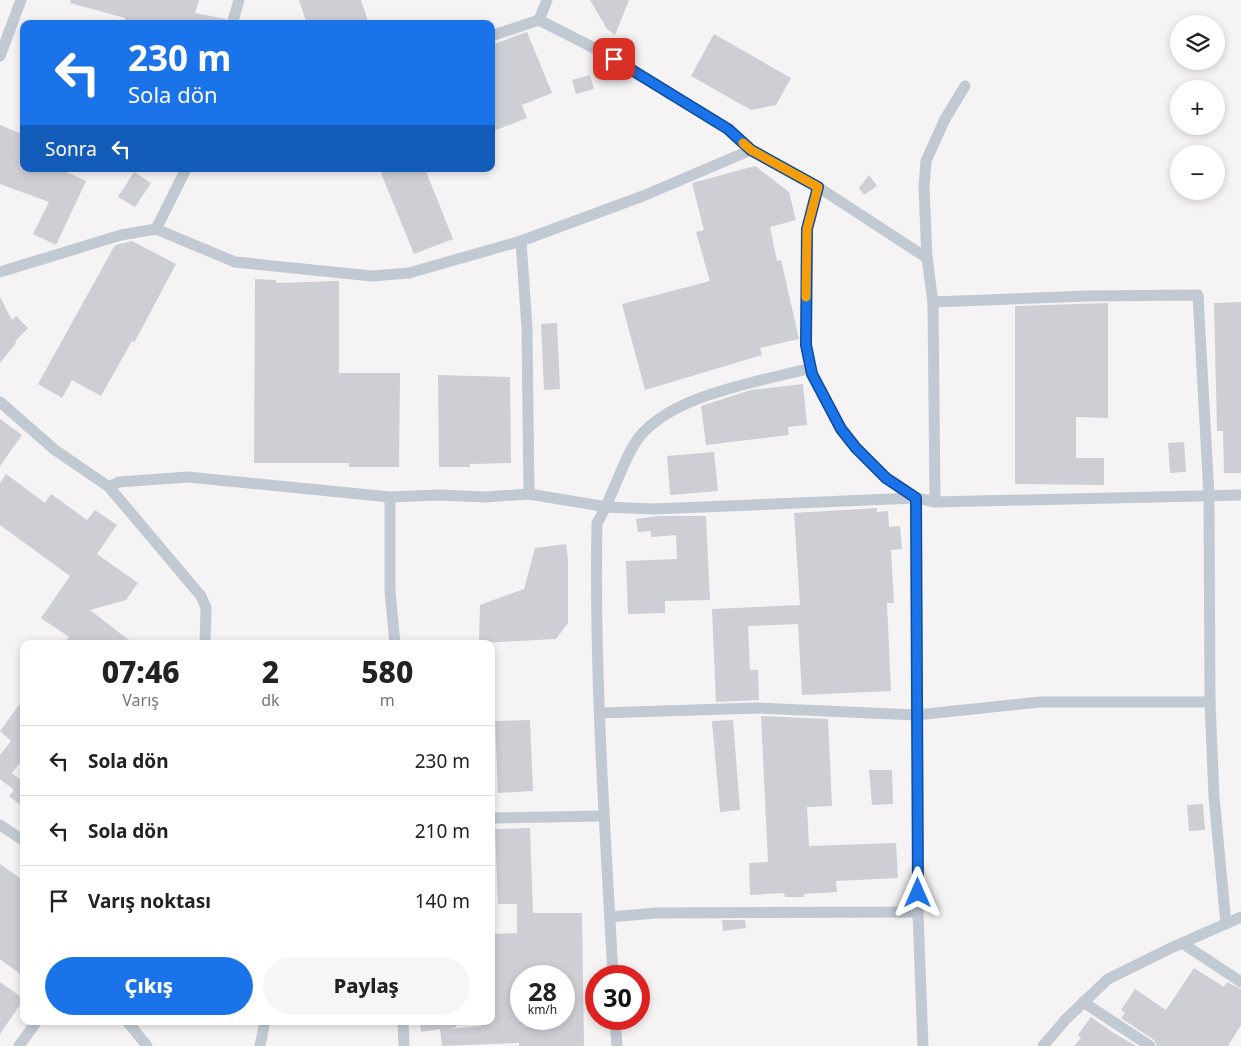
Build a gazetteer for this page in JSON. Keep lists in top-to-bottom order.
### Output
{
  "page": {
    "map_buttons": ["+", "−"],
    "turn": ["230 m", "Sola dön"],
    "then": "Sonra",
    "eta": [
      "07:46",
      "Varış",
      "2",
      "dk",
      "580",
      "m"
    ],
    "list": [
      {
        "name": "Sola dön",
        "value": "230 m"
      },
      {
        "name": "Sola dön",
        "value": "210 m"
      },
      {
        "name": "Varış noktası",
        "value": "140 m"
      }
    ],
    "buttons": ["Çıkış", "Paylaş"],
    "speed": "28 km/h",
    "limit": "30"
  }
}
